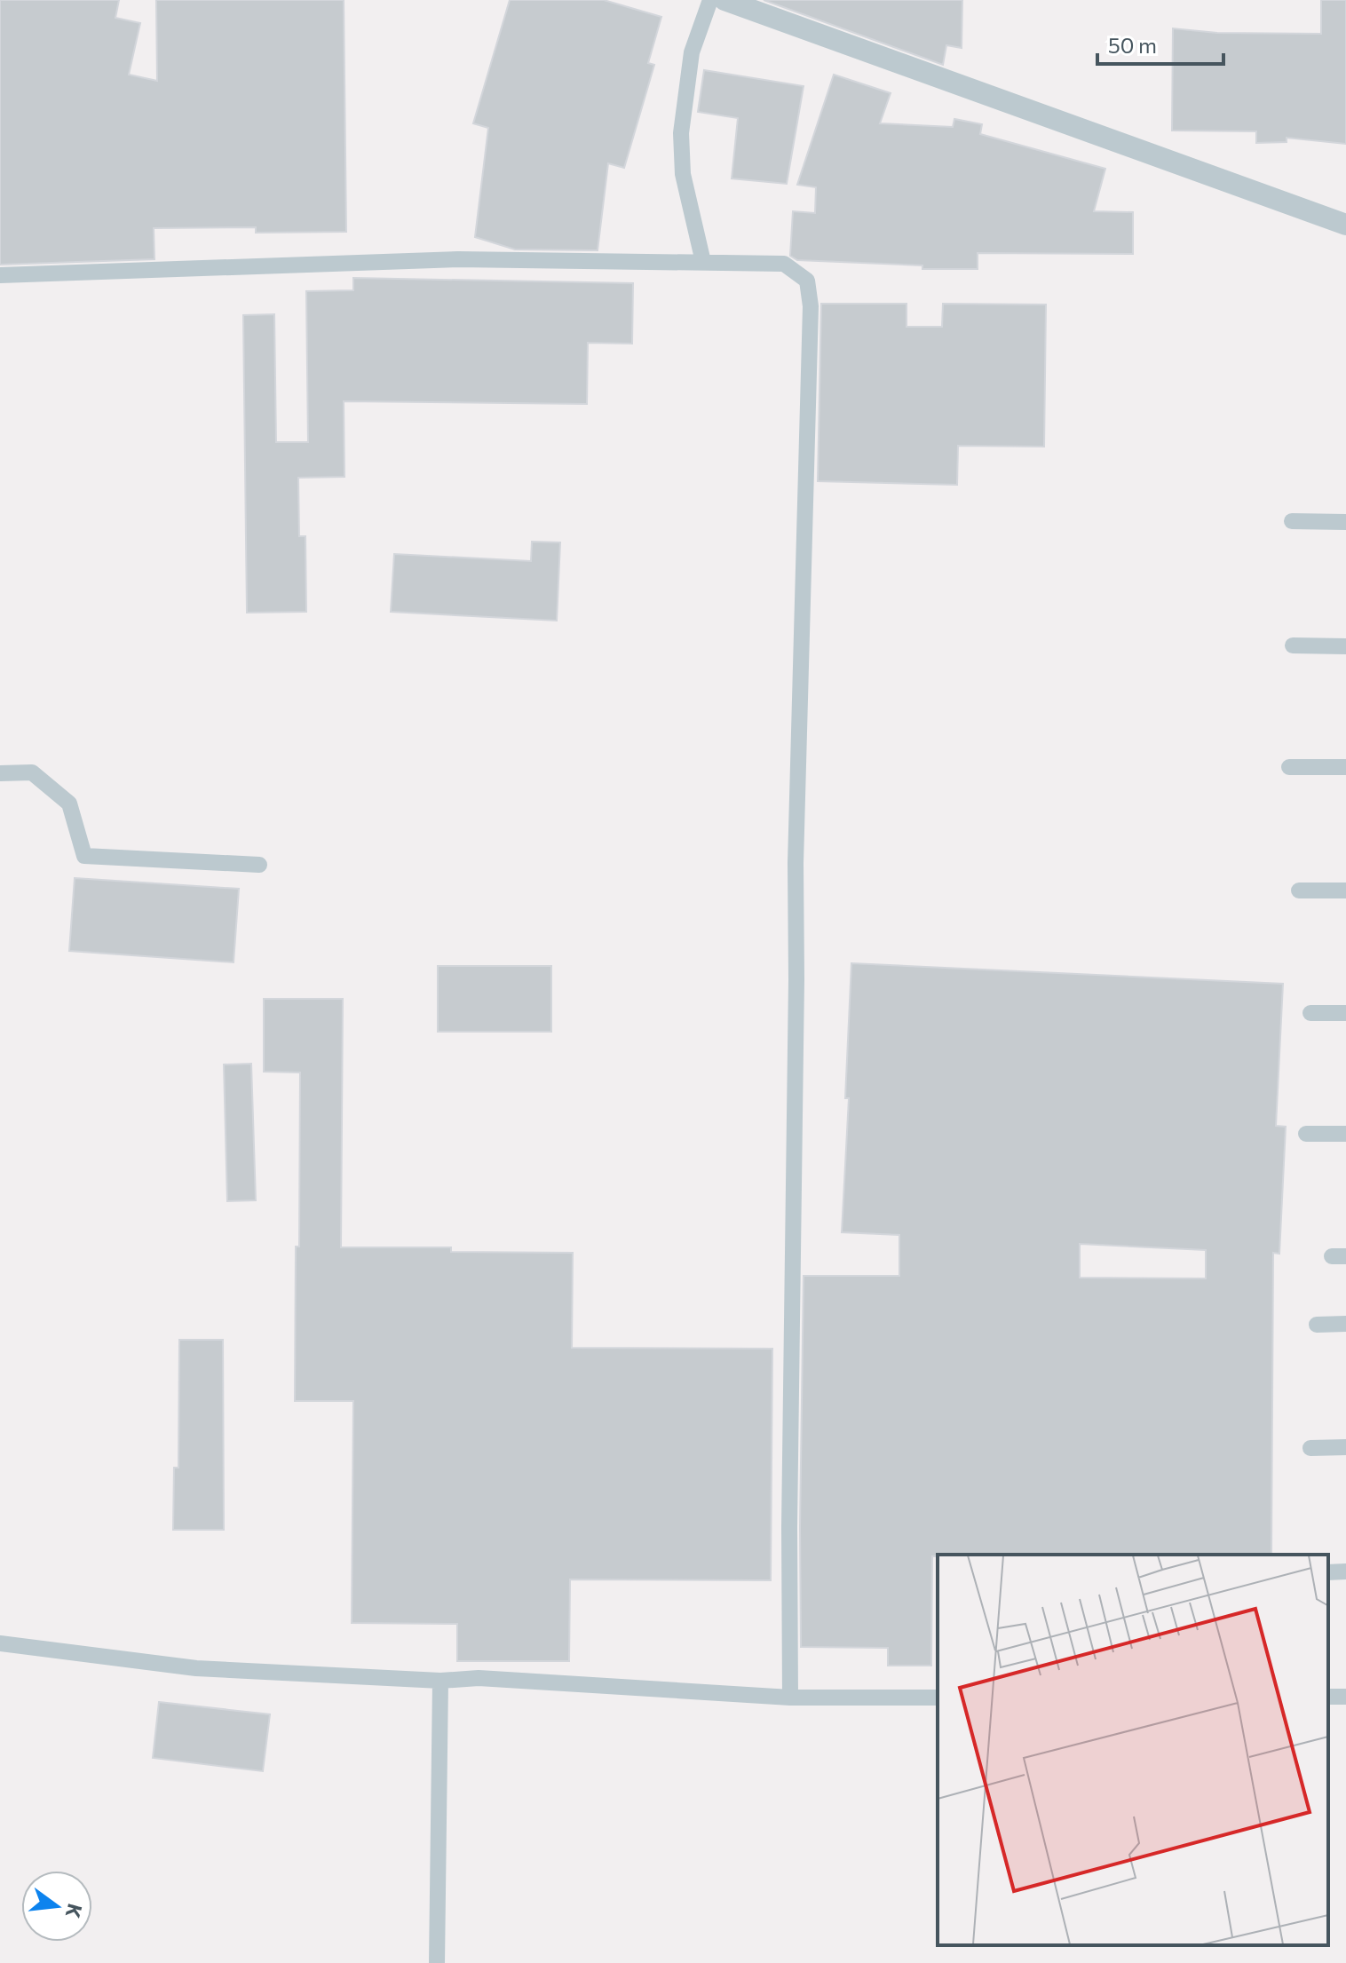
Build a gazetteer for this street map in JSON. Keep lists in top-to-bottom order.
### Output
{
  "scale_bar": "50 m",
  "north": "right"
}
